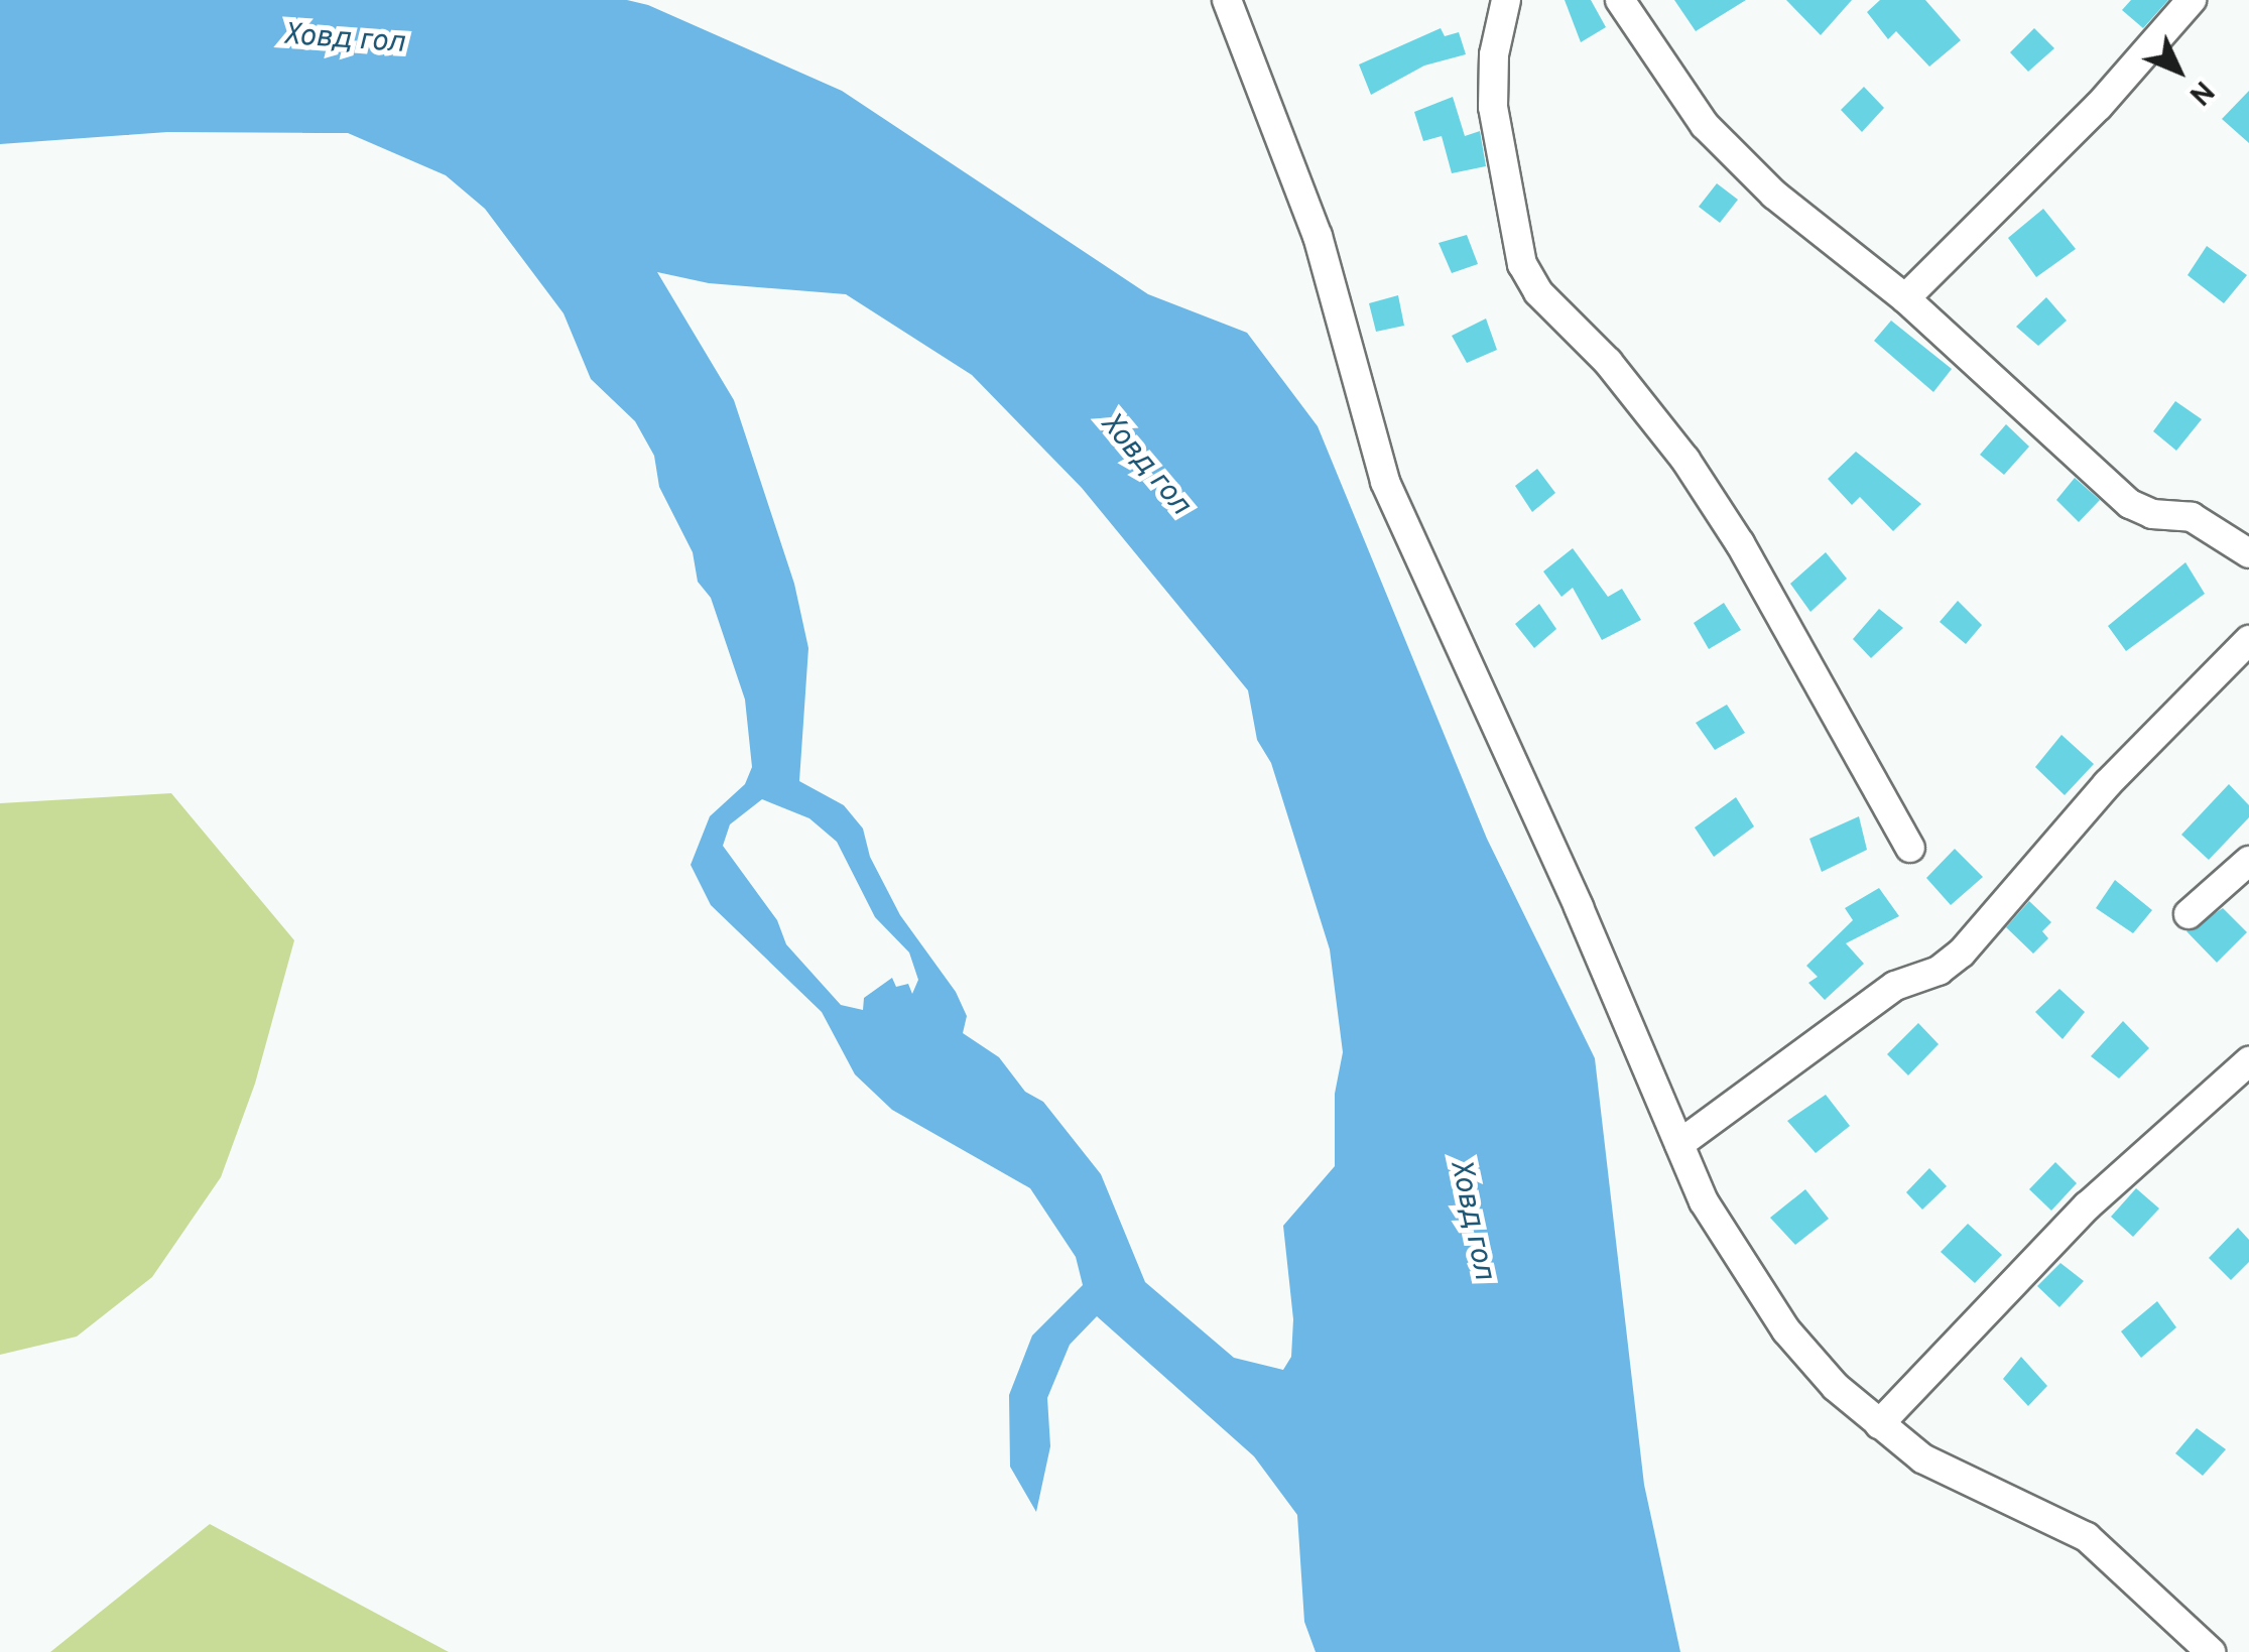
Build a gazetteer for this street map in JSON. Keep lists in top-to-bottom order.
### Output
{
  "water": ["Ховд гол"],
  "north": "bottom right"
}
